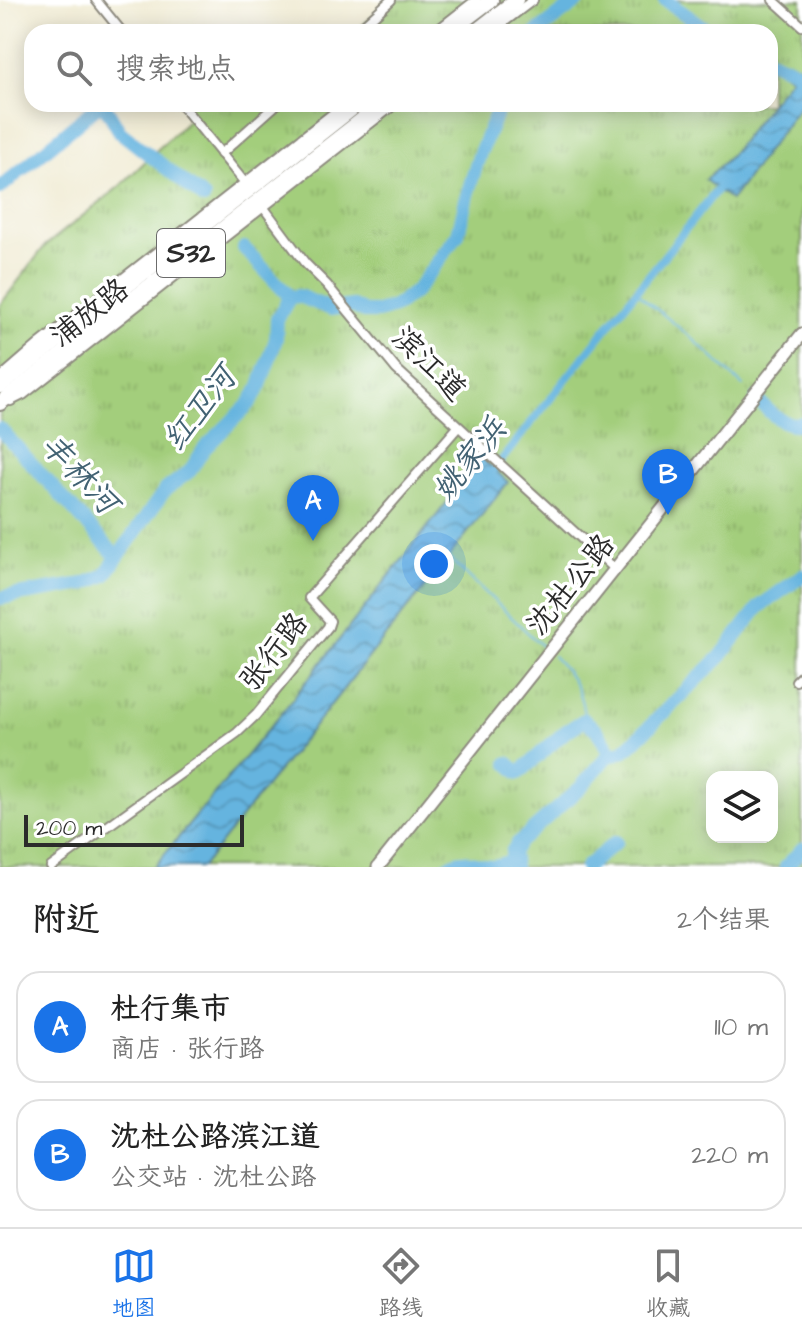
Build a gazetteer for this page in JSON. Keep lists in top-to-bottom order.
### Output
{
  "streets": {
    "highway": ["S32"],
    "street": [
      "浦放路",
      "滨江道",
      "沈杜公路",
      "张行路"
    ]
  },
  "crossings": [
    ["S32", "浦放路"],
    ["浦放路", "滨江道"],
    ["滨江道", "沈杜公路"],
    ["滨江道", "张行路"]
  ],
  "water": ["红卫河", "姚家浜", "丰林河"],
  "scale_bar": "200 m",
  "page": {
    "search": "搜索地点",
    "pins": ["B", "A"],
    "scale": "200 m",
    "heading": ["附近", "2个结果"],
    "list": [
      {
        "mark": "A",
        "name": "杜行集市",
        "note": "商店 · 张行路",
        "value": "110 m"
      },
      {
        "mark": "B",
        "name": "沈杜公路滨江道",
        "note": "公交站 · 沈杜公路",
        "value": "220 m"
      }
    ],
    "nav": ["地图", "路线", "收藏"]
  }
}
